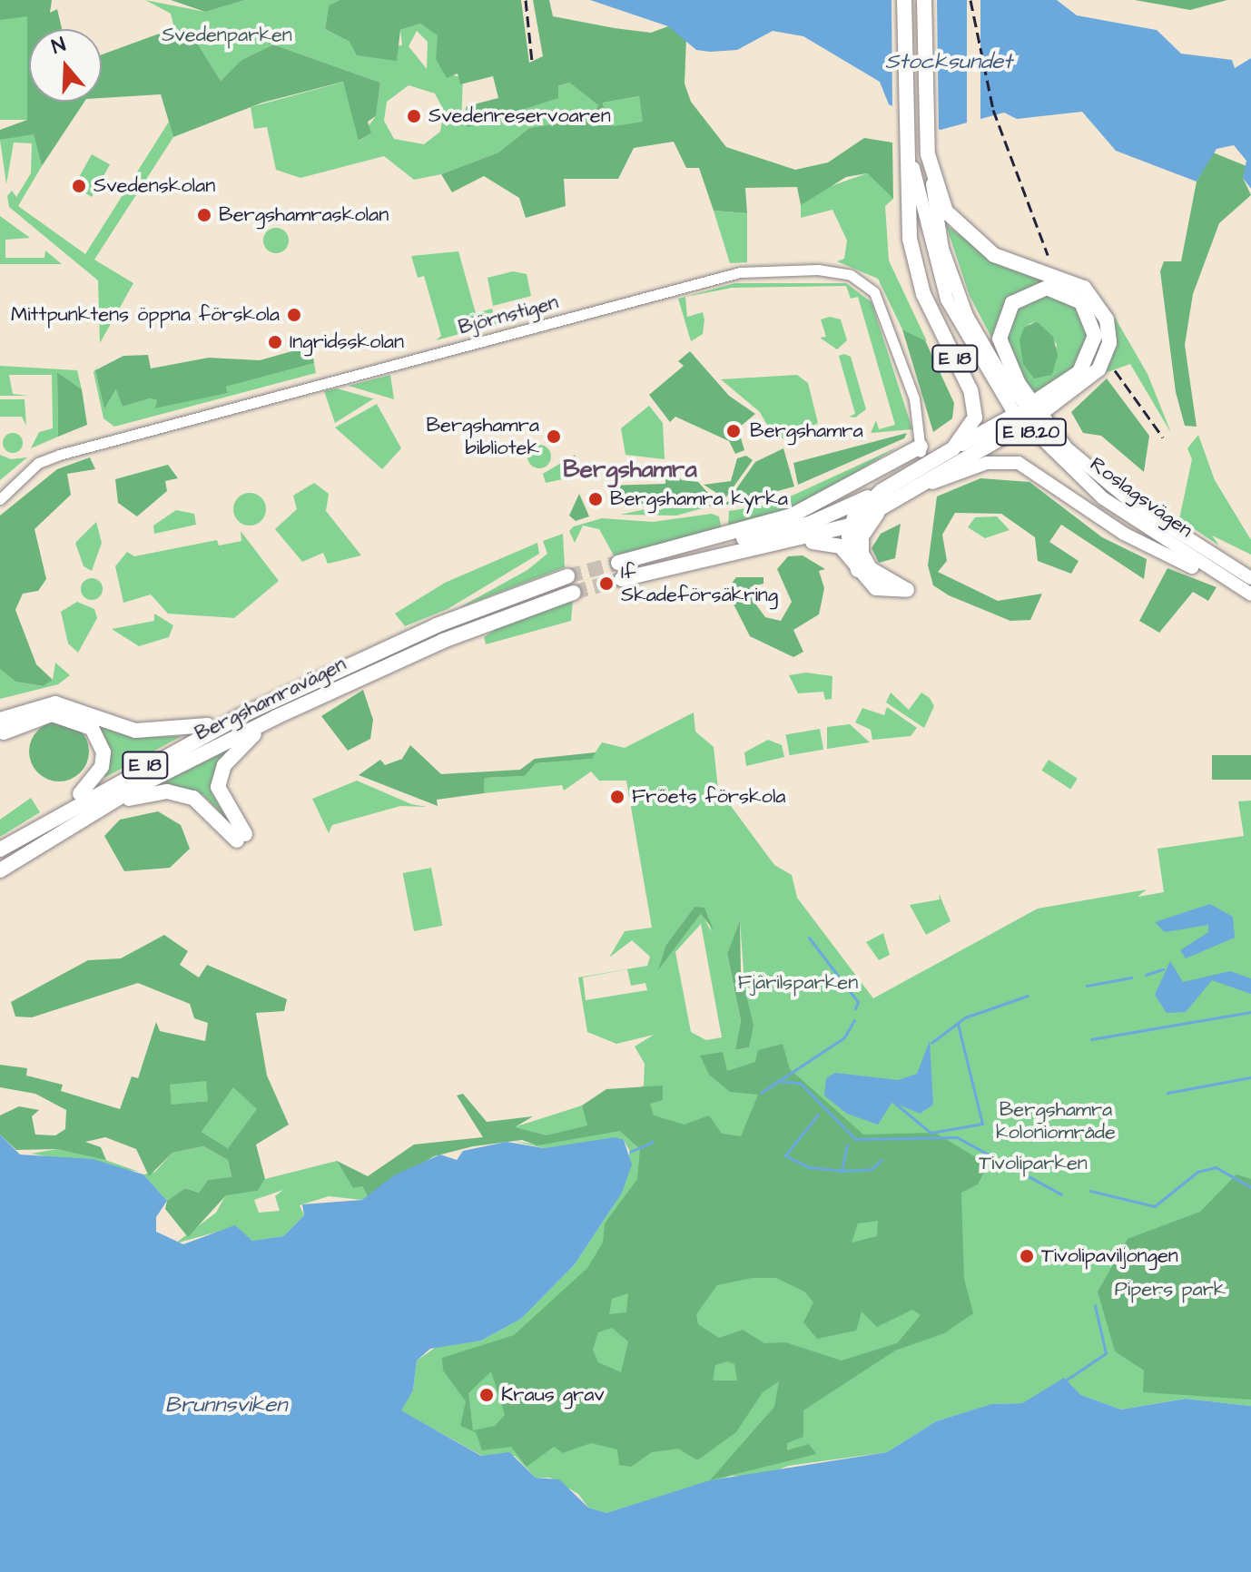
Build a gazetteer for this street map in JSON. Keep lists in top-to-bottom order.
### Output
{
  "streets": {
    "highway": ["E 18", "Bergshamravägen"],
    "main road": ["E 18.20", "Roslagsvägen"],
    "street": ["Björnstigen"]
  },
  "crossings": [
    ["E 18", "Roslagsvägen"]
  ],
  "districts": ["Bergshamra"],
  "water": ["Stocksundet", "Brunnsviken"],
  "parks": [
    "Svedenparken",
    "Fjärilsparken",
    "Bergshamra koloniområde",
    "Tivoliparken",
    "Pipers park"
  ],
  "places": [
    "Svedenreservoaren",
    "Svedenskolan",
    "Bergshamraskolan",
    "Mittpunktens öppna förskola",
    "Ingridsskolan",
    "Bergshamra",
    "Bergshamra bibliotek",
    "Bergshamra kyrka",
    "If Skadeförsäkring",
    "Fröets förskola",
    "Tivolipaviljongen",
    "Kraus grav"
  ],
  "north": "top"
}
